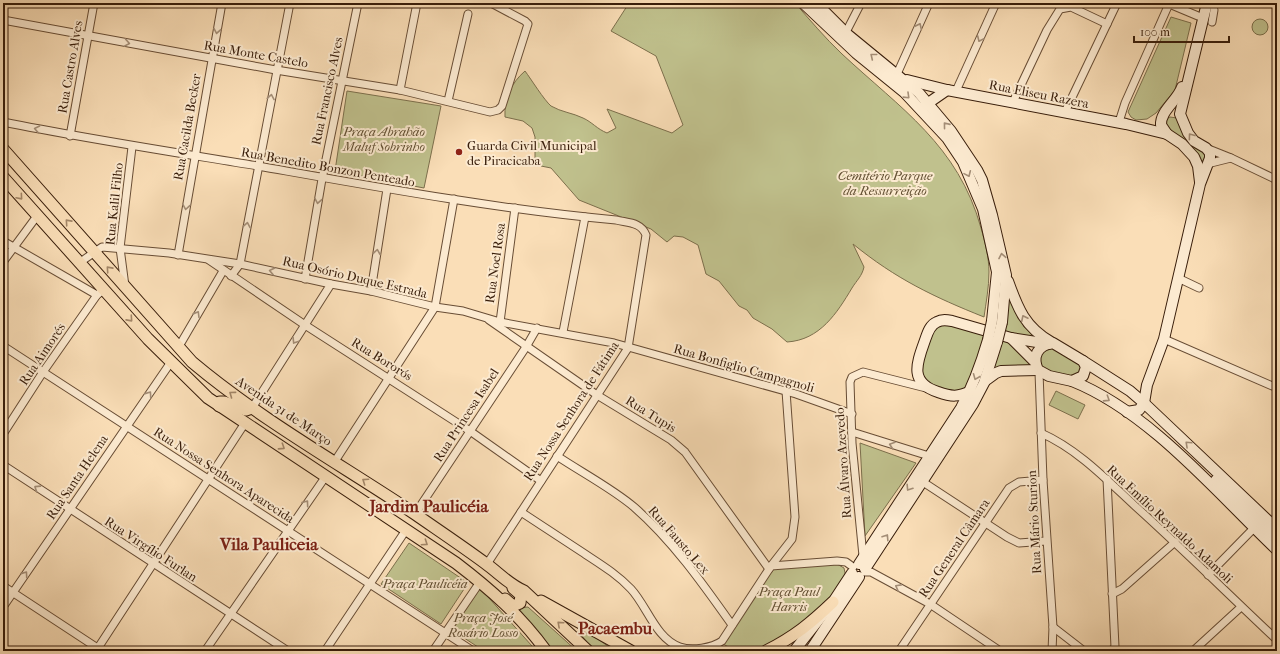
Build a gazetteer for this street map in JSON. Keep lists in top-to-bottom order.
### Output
{
  "streets": {
    "main road": ["Avenida 31 de Março"],
    "street": [
      "Rua Monte Castelo",
      "Rua Castro Alves",
      "Rua Francisco Alves",
      "Rua Eliseu Razera",
      "Rua Cacilda Becker",
      "Rua Benedito Bonzon Penteado",
      "Rua Kalil Filho",
      "Rua Noel Rosa",
      "Rua Osório Duque Estrada",
      "Rua Aimorés",
      "Rua Bororós",
      "Rua Bonfiglio Campagnoli",
      "Rua Nossa Senhora de Fátima",
      "Rua Tupis",
      "Rua Princesa Isabel",
      "Rua Álvaro Azevedo",
      "Rua Nossa Senhora Aparecida",
      "Rua Santa Helena",
      "Rua Mário Sturion",
      "Rua Emílio Reynaldo Adamoli",
      "Rua Fausto Lex",
      "Rua General Câmara",
      "Rua Virgílio Furlan"
    ]
  },
  "crossings": [
    ["Rua Monte Castelo", "Rua Castro Alves"],
    ["Rua Monte Castelo", "Rua Francisco Alves"],
    ["Rua Monte Castelo", "Rua Cacilda Becker"],
    ["Rua Castro Alves", "Rua Benedito Bonzon Penteado"],
    ["Rua Francisco Alves", "Rua Benedito Bonzon Penteado"],
    ["Rua Francisco Alves", "Rua Osório Duque Estrada"],
    ["Rua Cacilda Becker", "Rua Benedito Bonzon Penteado"],
    ["Rua Cacilda Becker", "Rua Osório Duque Estrada"],
    ["Rua Benedito Bonzon Penteado", "Rua Kalil Filho"],
    ["Rua Benedito Bonzon Penteado", "Rua Noel Rosa"],
    ["Rua Benedito Bonzon Penteado", "Rua Nossa Senhora de Fátima"],
    ["Rua Kalil Filho", "Rua Osório Duque Estrada"],
    ["Rua Kalil Filho", "Avenida 31 de Março"],
    ["Rua Noel Rosa", "Rua Osório Duque Estrada"],
    ["Rua Osório Duque Estrada", "Rua Bororós"],
    ["Rua Osório Duque Estrada", "Rua Bonfiglio Campagnoli"],
    ["Rua Osório Duque Estrada", "Avenida 31 de Março"],
    ["Rua Osório Duque Estrada", "Rua Nossa Senhora de Fátima"],
    ["Rua Osório Duque Estrada", "Rua Tupis"],
    ["Rua Osório Duque Estrada", "Rua Princesa Isabel"],
    ["Rua Aimorés", "Rua Nossa Senhora Aparecida"],
    ["Rua Bororós", "Rua Nossa Senhora de Fátima"],
    ["Rua Bororós", "Rua Princesa Isabel"],
    ["Rua Bonfiglio Campagnoli", "Rua Nossa Senhora de Fátima"],
    ["Rua Bonfiglio Campagnoli", "Rua Álvaro Azevedo"],
    ["Avenida 31 de Março", "Rua Nossa Senhora de Fátima"],
    ["Avenida 31 de Março", "Rua Princesa Isabel"],
    ["Rua Nossa Senhora de Fátima", "Rua Tupis"],
    ["Rua Nossa Senhora de Fátima", "Rua Fausto Lex"],
    ["Rua Tupis", "Rua Princesa Isabel"],
    ["Rua Nossa Senhora Aparecida", "Rua Santa Helena"],
    ["Rua Santa Helena", "Rua Virgílio Furlan"],
    ["Rua Mário Sturion", "Rua Emílio Reynaldo Adamoli"],
    ["Rua Mário Sturion", "Rua General Câmara"]
  ],
  "one_way": ["Rua Francisco Alves", "Rua Cacilda Becker", "Rua Santa Helena"],
  "districts": ["Jardim Paulicéia", "Vila Pauliceia", "Pacaembu"],
  "parks": [
    "Praça Abrahão Maluf Sobrinho",
    "Cemitério Parque da Ressurreição",
    "Praça Paulicéia",
    "Praça Paul Harris",
    "Praça José Rosário Losso"
  ],
  "places": ["Guarda Civil Municipal de Piracicaba"],
  "scale_bar": "100 m"
}
